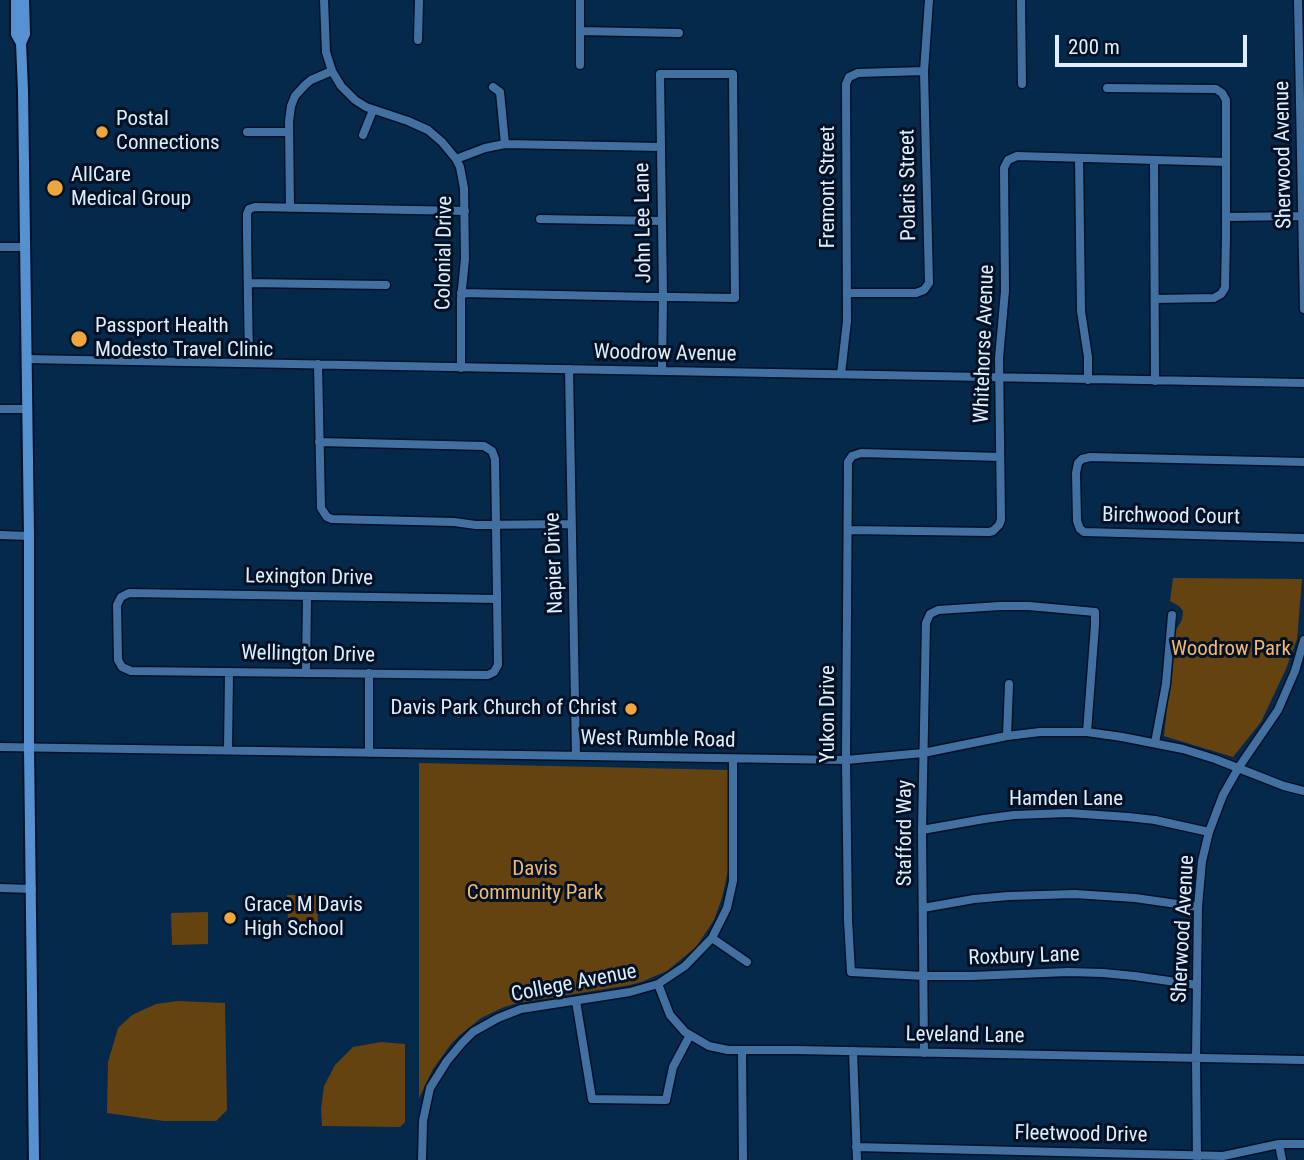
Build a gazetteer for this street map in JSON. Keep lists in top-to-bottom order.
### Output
{
  "streets": {
    "street": [
      "Sherwood Avenue",
      "Polaris Street",
      "Fremont Street",
      "John Lee Lane",
      "Colonial Drive",
      "Whitehorse Avenue",
      "Woodrow Avenue",
      "Birchwood Court",
      "Napier Drive",
      "Lexington Drive",
      "Wellington Drive",
      "Yukon Drive",
      "West Rumble Road",
      "Hamden Lane",
      "Stafford Way",
      "Roxbury Lane",
      "College Avenue",
      "Leveland Lane",
      "Fleetwood Drive"
    ]
  },
  "crossings": [
    ["Sherwood Avenue", "West Rumble Road"],
    ["Sherwood Avenue", "Hamden Lane"],
    ["Sherwood Avenue", "Roxbury Lane"],
    ["Sherwood Avenue", "Leveland Lane"],
    ["Sherwood Avenue", "Fleetwood Drive"],
    ["Polaris Street", "Fremont Street"],
    ["Fremont Street", "Woodrow Avenue"],
    ["John Lee Lane", "Woodrow Avenue"],
    ["Colonial Drive", "Woodrow Avenue"],
    ["Whitehorse Avenue", "Woodrow Avenue"],
    ["Whitehorse Avenue", "Yukon Drive"],
    ["Woodrow Avenue", "Napier Drive"],
    ["Napier Drive", "West Rumble Road"],
    ["Lexington Drive", "Wellington Drive"],
    ["Yukon Drive", "West Rumble Road"],
    ["Yukon Drive", "Roxbury Lane"],
    ["West Rumble Road", "Stafford Way"],
    ["West Rumble Road", "College Avenue"],
    ["Hamden Lane", "Stafford Way"],
    ["Stafford Way", "Roxbury Lane"],
    ["Stafford Way", "Leveland Lane"],
    ["College Avenue", "Leveland Lane"]
  ],
  "parks": ["Woodrow Park", "Davis Community Park"],
  "places": [
    "Postal Connections",
    "AllCare Medical Group",
    "Passport Health Modesto Travel Clinic",
    "Davis Park Church of Christ",
    "Grace M Davis High School"
  ],
  "scale_bar": "200 m"
}
